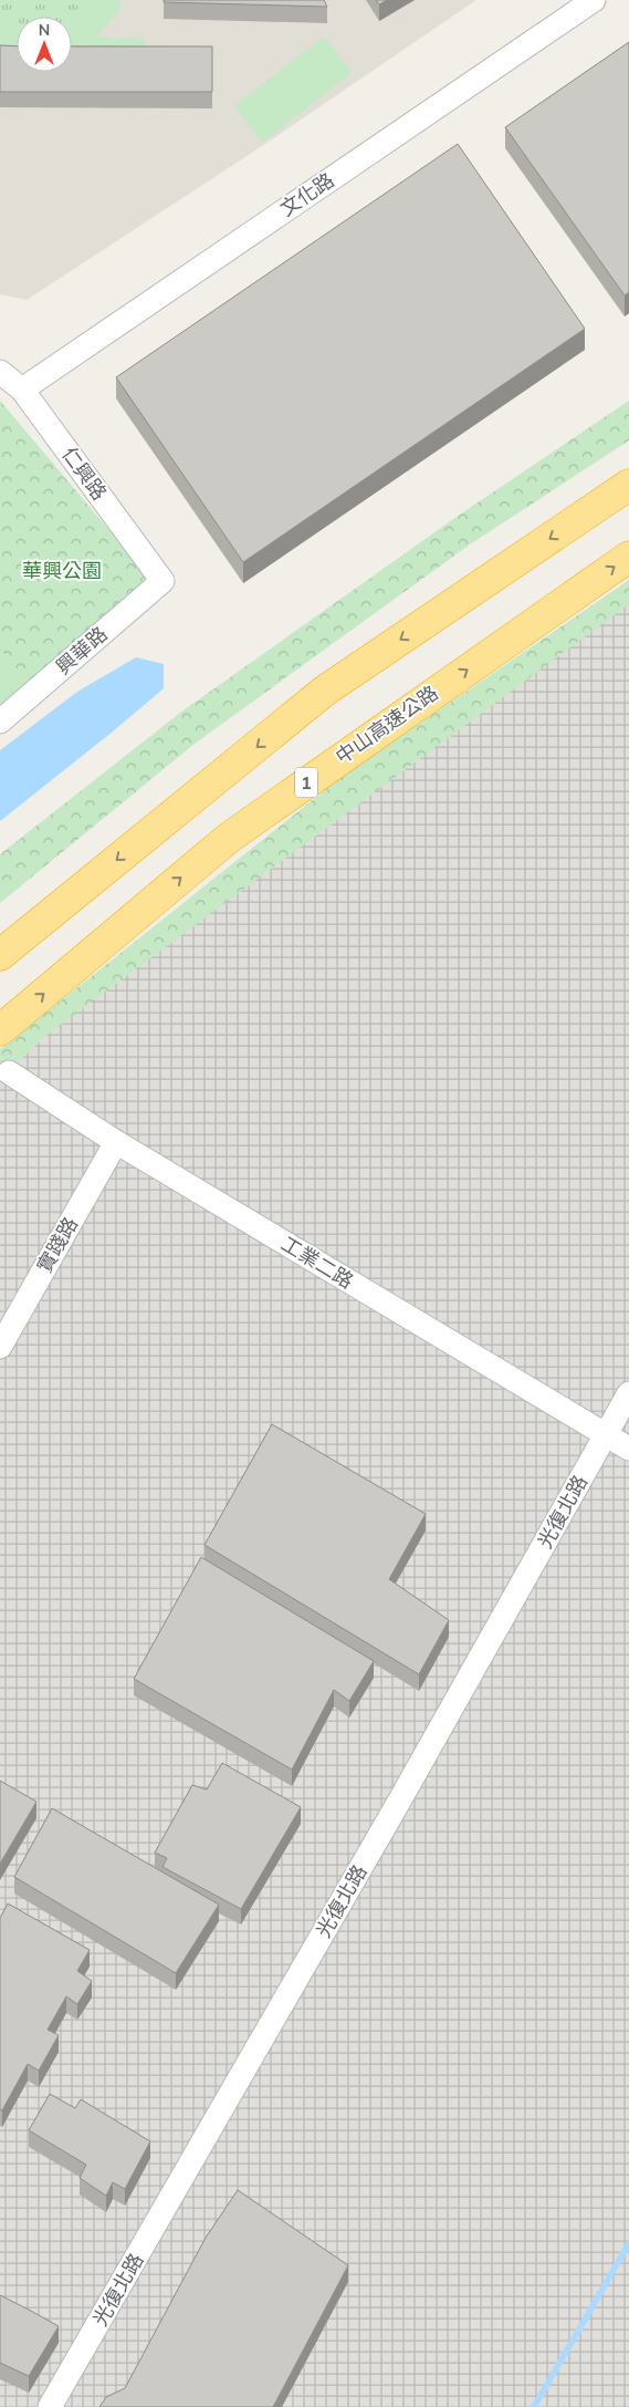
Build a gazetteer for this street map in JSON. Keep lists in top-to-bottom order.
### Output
{
  "streets": {
    "highway": ["中山高速公路", "1"],
    "street": [
      "文化路",
      "仁興路",
      "興華路",
      "實踐路",
      "工業二路",
      "光復北路"
    ]
  },
  "crossings": [
    ["文化路", "仁興路"],
    ["仁興路", "興華路"],
    ["實踐路", "工業二路"],
    ["工業二路", "光復北路"]
  ],
  "parks": ["華興公園"],
  "north": "top"
}
